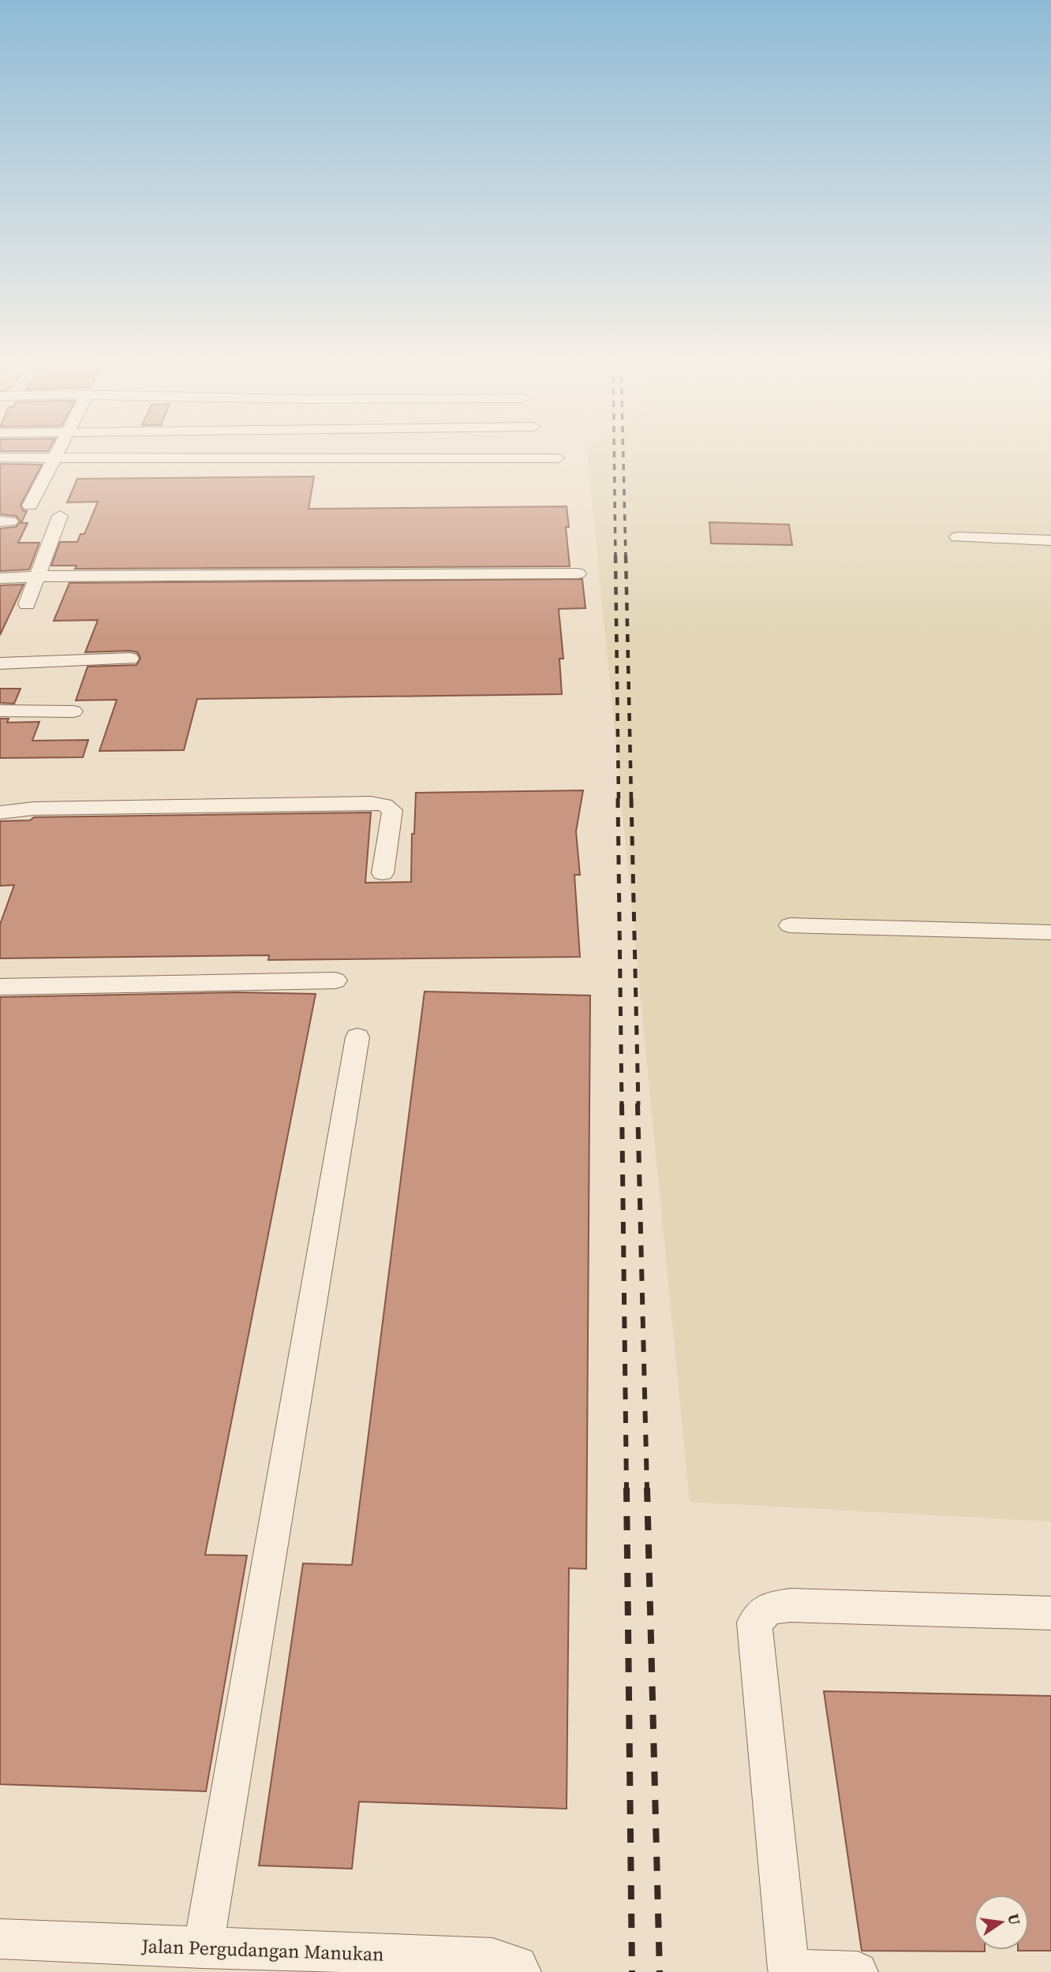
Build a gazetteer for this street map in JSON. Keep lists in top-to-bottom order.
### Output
{
  "streets": {
    "lane": ["Jalan Pergudangan Manukan"]
  },
  "north": "right"
}
